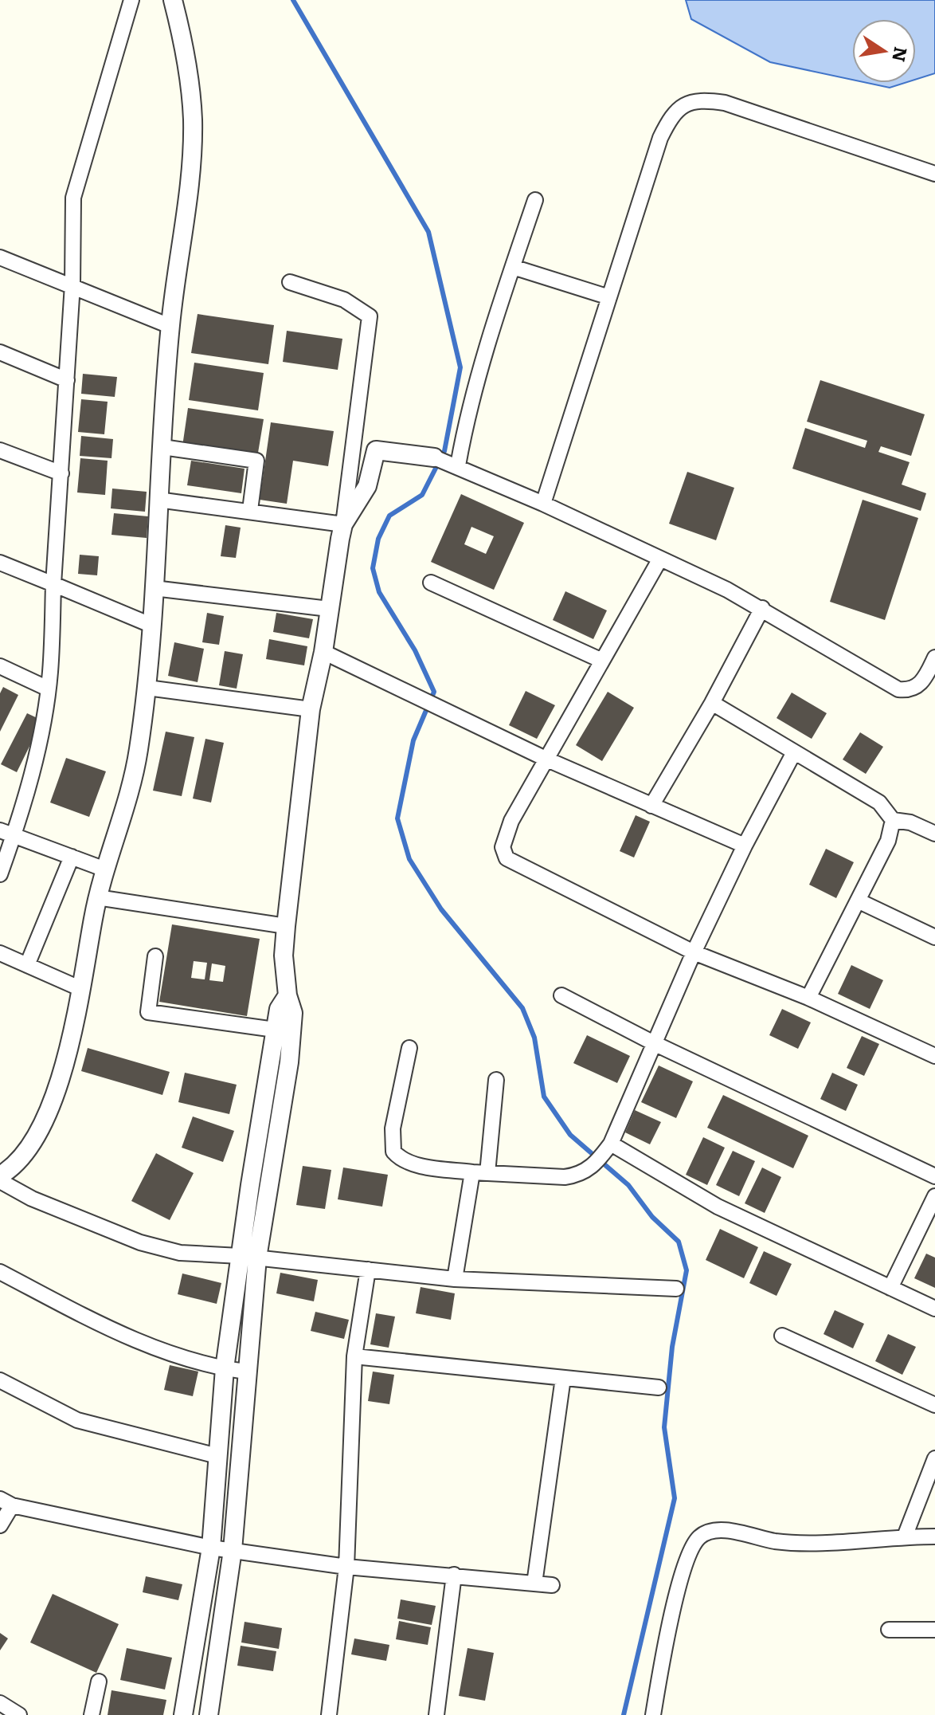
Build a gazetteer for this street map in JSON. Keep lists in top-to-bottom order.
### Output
{
  "north": "right"
}
